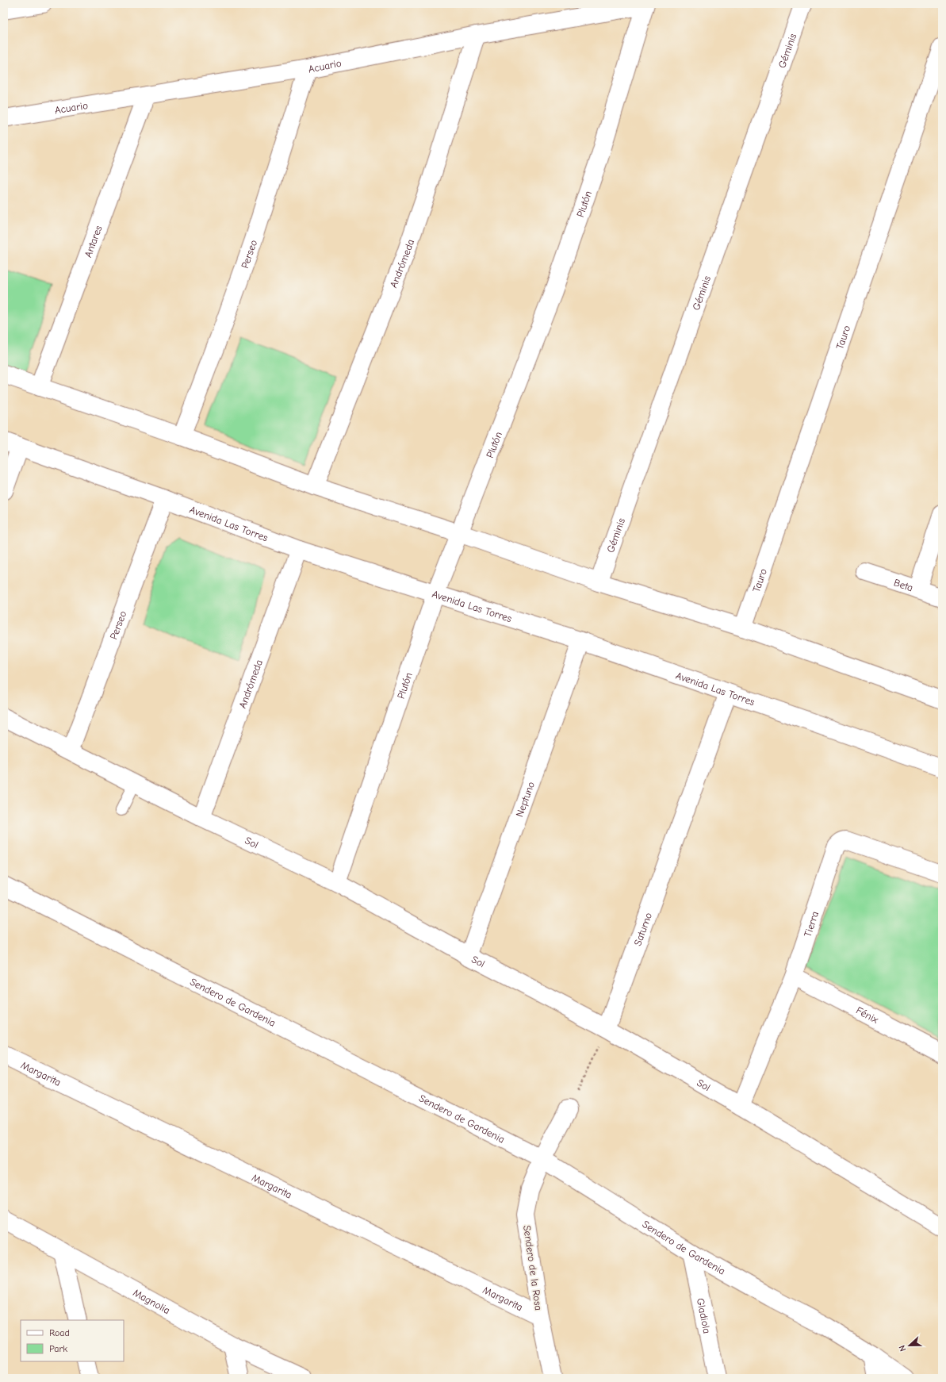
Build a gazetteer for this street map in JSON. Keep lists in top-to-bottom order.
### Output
{
  "streets": {
    "street": [
      "Géminis",
      "Acuario",
      "Plutón",
      "Antares",
      "Perseo",
      "Andrómeda",
      "Tauro",
      "Avenida Las Torres",
      "Beta",
      "Neptuno",
      "Sol",
      "Tierra",
      "Saturno",
      "Sendero de Gardenia",
      "Fénix",
      "Margarita",
      "Sendero de la Rosa",
      "Magnolia",
      "Gladiola"
    ]
  },
  "crossings": [
    ["Acuario", "Plutón"],
    ["Acuario", "Antares"],
    ["Acuario", "Perseo"],
    ["Acuario", "Andrómeda"],
    ["Plutón", "Avenida Las Torres"],
    ["Plutón", "Sol"],
    ["Perseo", "Avenida Las Torres"],
    ["Perseo", "Sol"],
    ["Andrómeda", "Avenida Las Torres"],
    ["Andrómeda", "Sol"],
    ["Avenida Las Torres", "Neptuno"],
    ["Avenida Las Torres", "Saturno"],
    ["Neptuno", "Sol"],
    ["Sol", "Tierra"],
    ["Sol", "Saturno"],
    ["Tierra", "Fénix"],
    ["Sendero de Gardenia", "Sendero de la Rosa"],
    ["Sendero de Gardenia", "Gladiola"],
    ["Margarita", "Sendero de la Rosa"]
  ],
  "legend": ["Road", "Park"],
  "north": "left"
}
